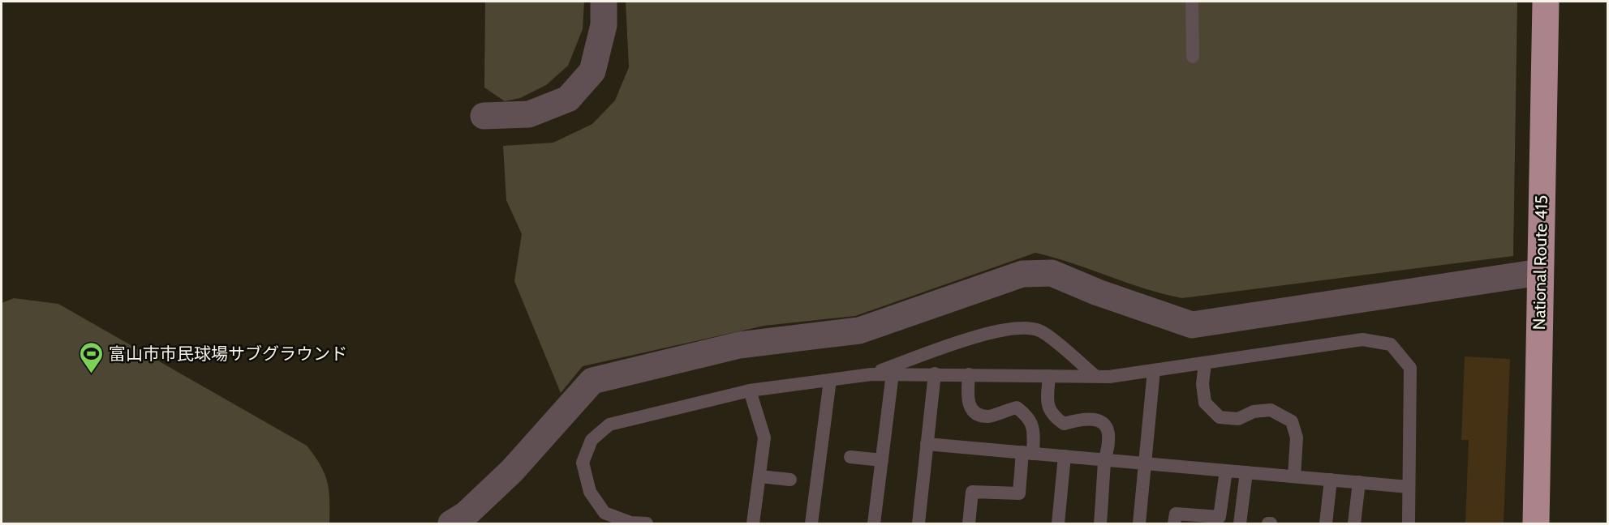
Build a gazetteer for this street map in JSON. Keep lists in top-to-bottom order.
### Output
{
  "streets": {
    "highway": ["National Route 415"]
  },
  "places": {
    "sports": ["富山市市民球場サブグラウンド"]
  }
}
